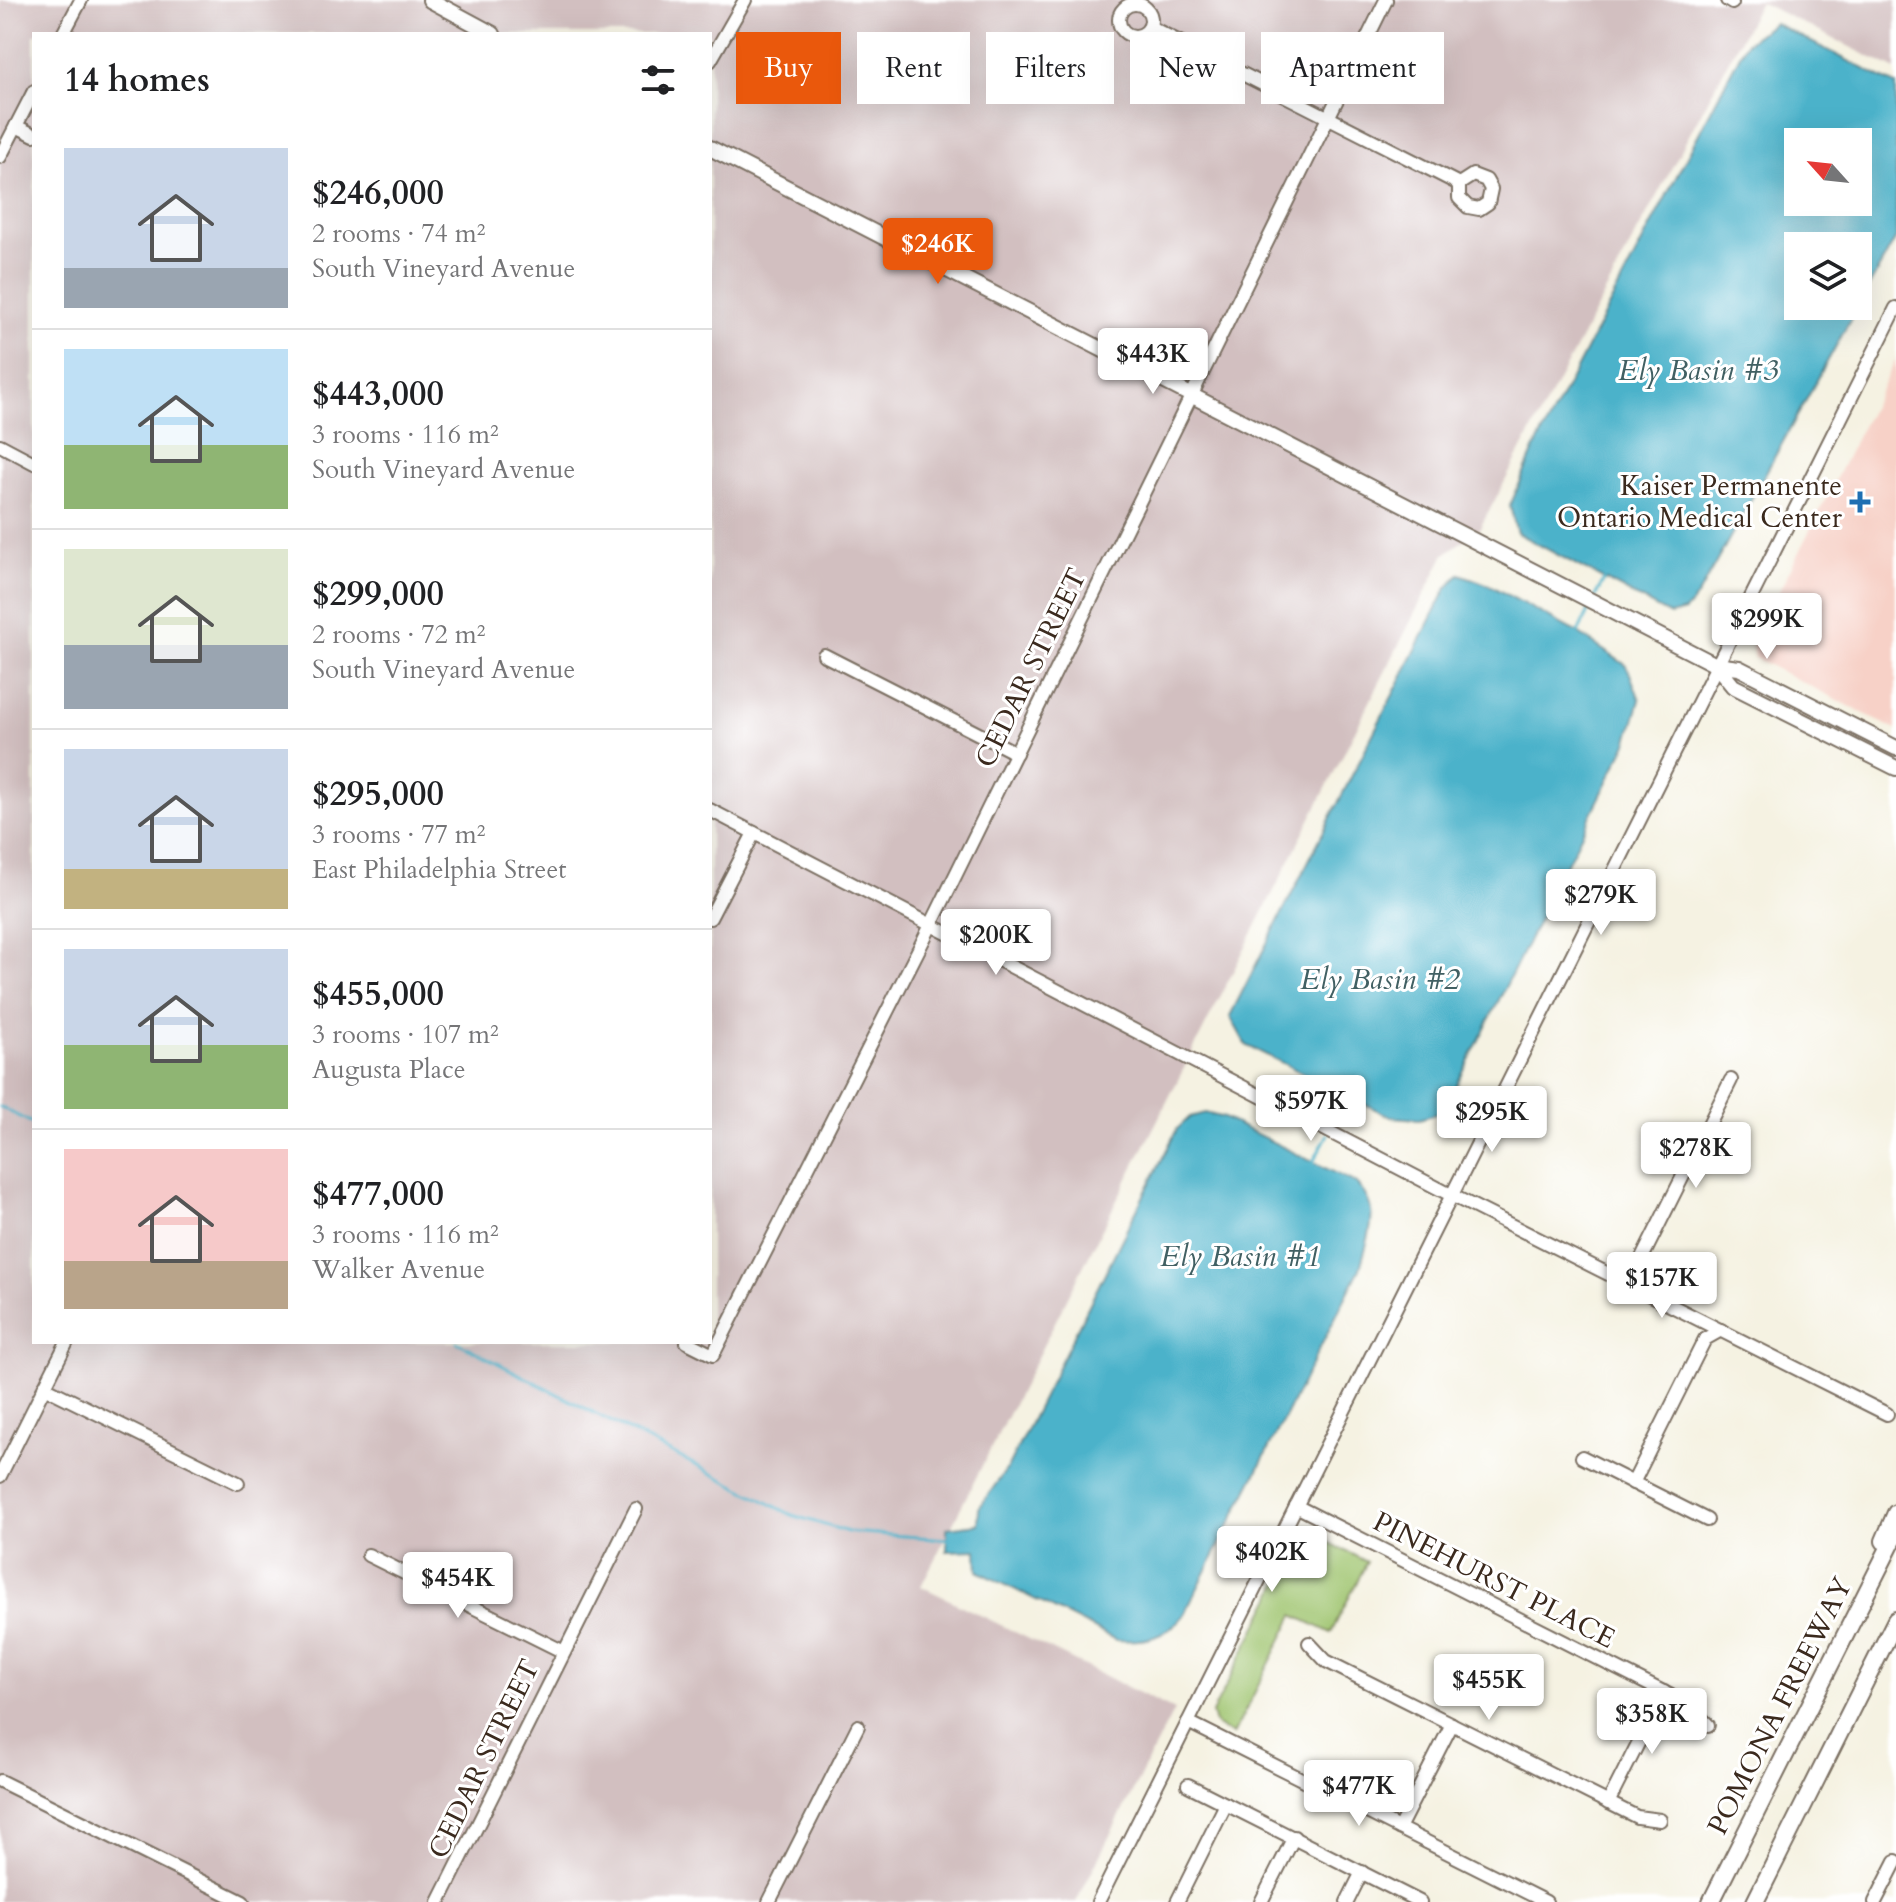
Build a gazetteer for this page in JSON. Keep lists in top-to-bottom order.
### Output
{
  "streets": {
    "highway": ["POMONA FREEWAY"],
    "street": ["CEDAR STREET", "PINEHURST PLACE"]
  },
  "water": ["Ely Basin #3", "Ely Basin #2", "Ely Basin #1"],
  "places": {
    "health": ["Kaiser Permanente Ontario Medical Center"]
  },
  "north": "top left",
  "page": {
    "chip": [
      "Buy",
      "Rent",
      "Filters",
      "New",
      "Apartment"
    ],
    "heading": "14 homes",
    "list": [
      {
        "name": "$246,000",
        "note": "2 rooms · 74 m² · South Vineyard Avenue"
      },
      {
        "name": "$443,000",
        "note": "3 rooms · 116 m² · South Vineyard Avenue"
      },
      {
        "name": "$299,000",
        "note": "2 rooms · 72 m² · South Vineyard Avenue"
      },
      {
        "name": "$295,000",
        "note": "3 rooms · 77 m² · East Philadelphia Street"
      },
      {
        "name": "$455,000",
        "note": "3 rooms · 107 m² · Augusta Place"
      },
      {
        "name": "$477,000",
        "note": "3 rooms · 116 m² · Walker Avenue"
      }
    ],
    "price": [
      "$246K",
      "$443K",
      "$299K",
      "$279K",
      "$200K",
      "$597K",
      "$295K",
      "$278K",
      "$157K",
      "$402K",
      "$454K",
      "$455K",
      "$358K",
      "$477K"
    ]
  }
}
